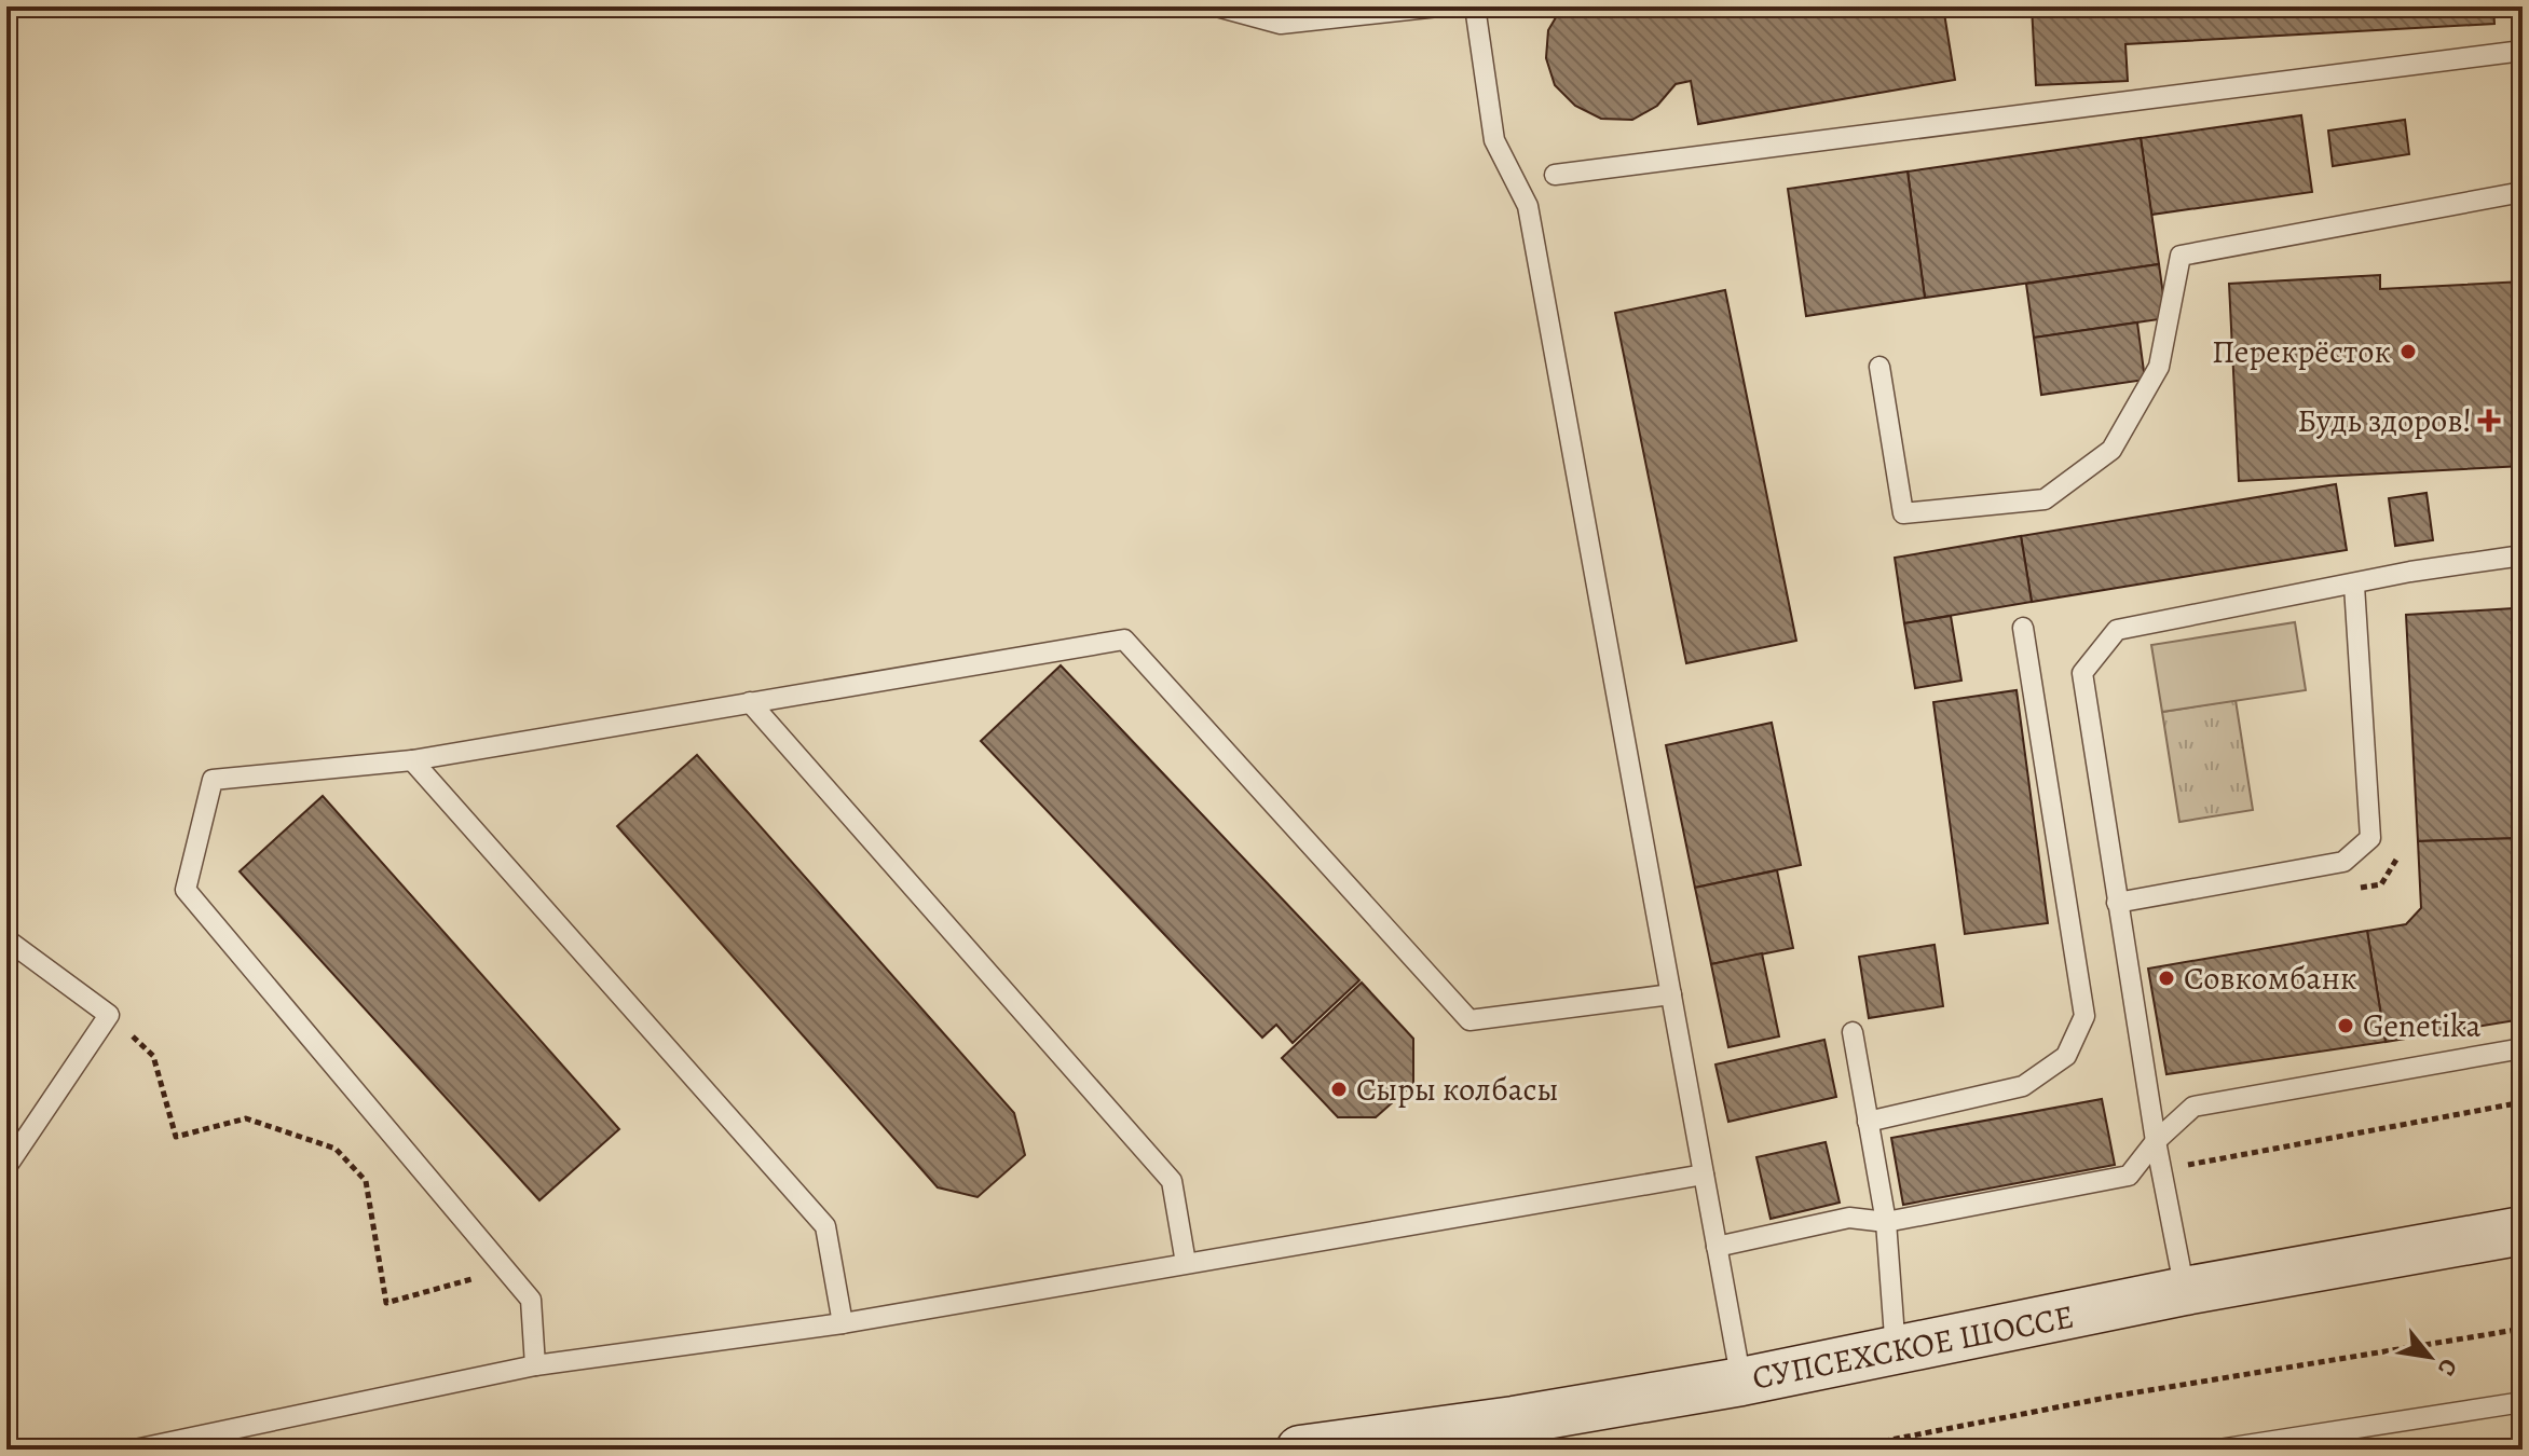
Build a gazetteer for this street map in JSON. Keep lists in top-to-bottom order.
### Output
{
  "streets": {
    "main road": ["СУПСЕХСКОЕ ШОССЕ"]
  },
  "places": {
    "other": [
      "Перекрёсток",
      "Совкомбанк",
      "Genetika",
      "Сыры колбасы"
    ],
    "health": ["Будь здоров!"]
  },
  "north": "bottom right"
}
